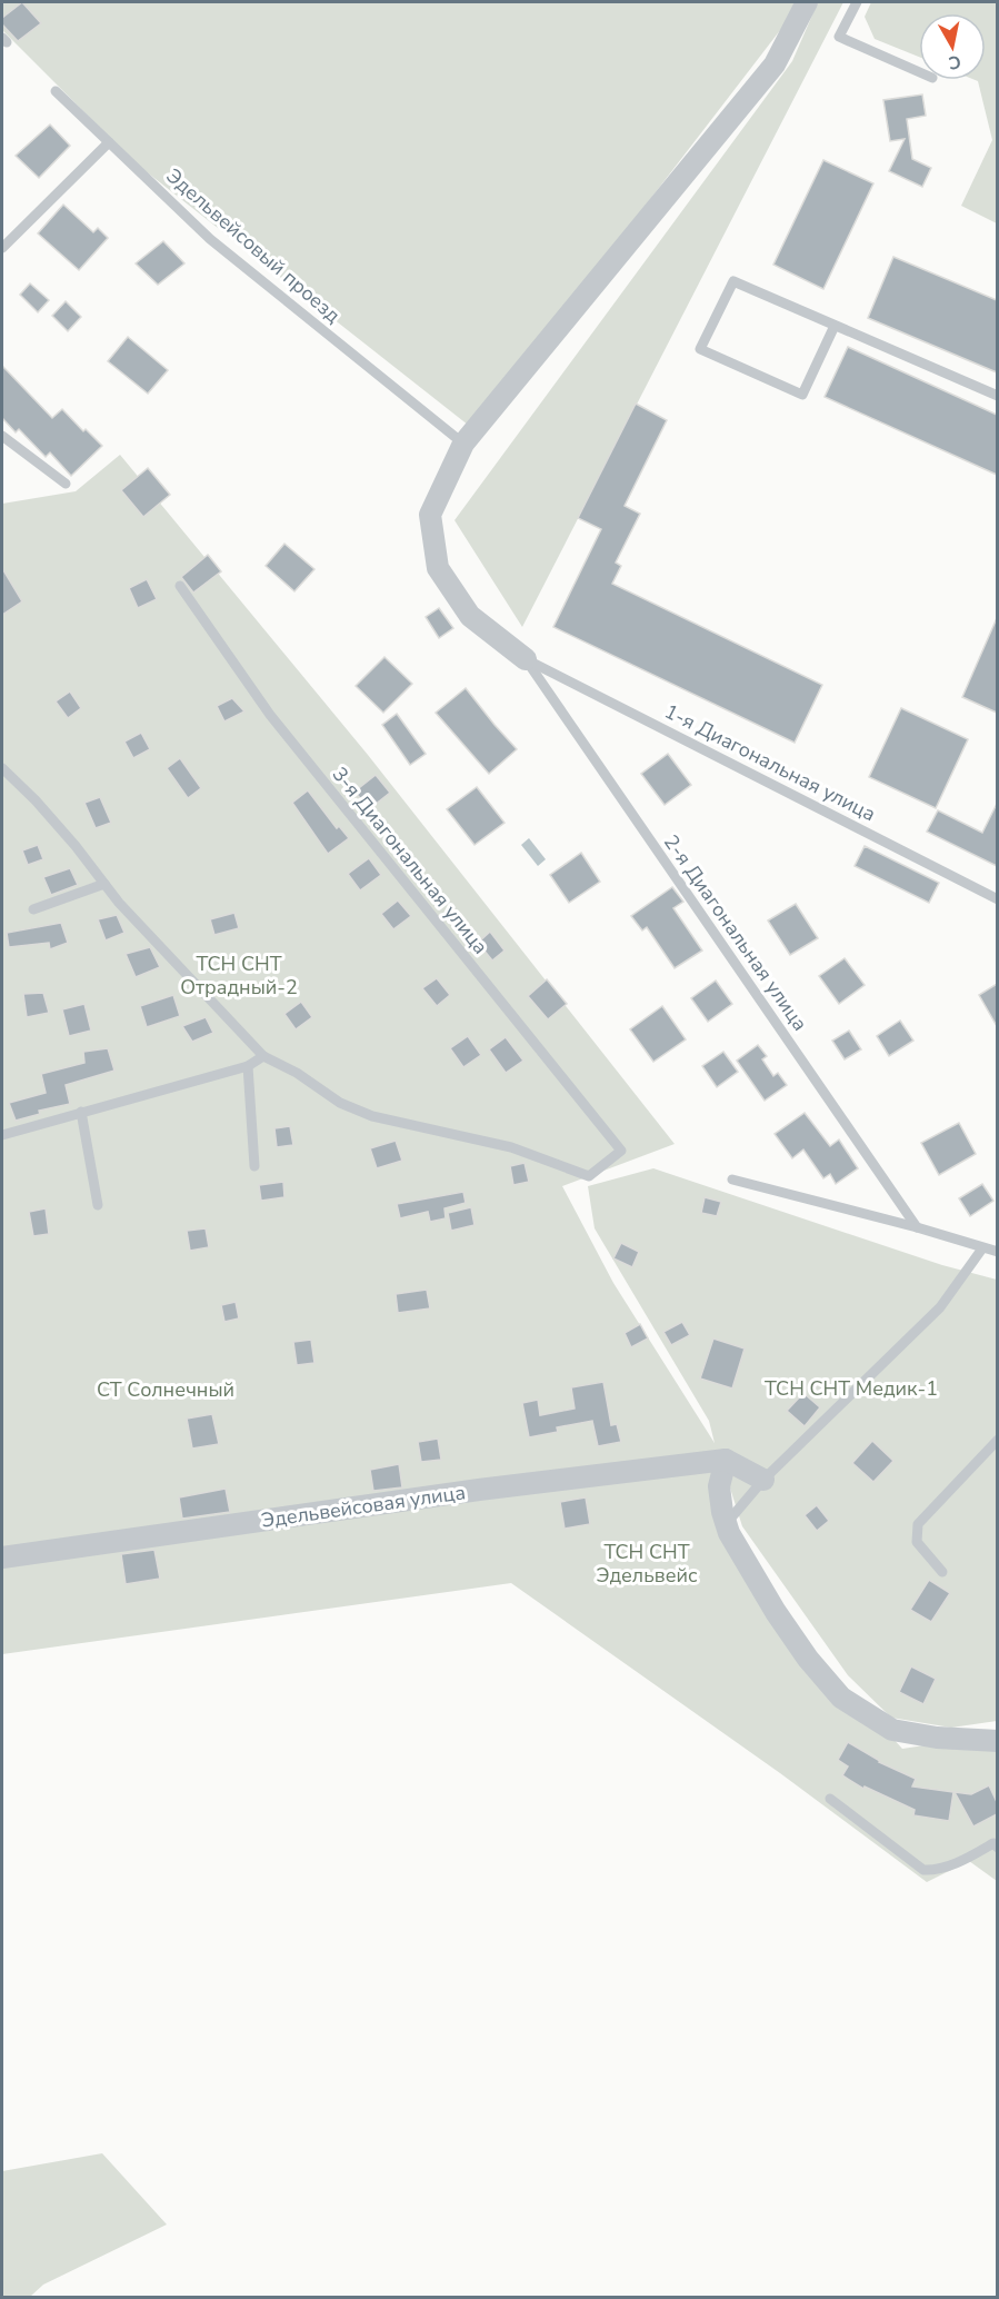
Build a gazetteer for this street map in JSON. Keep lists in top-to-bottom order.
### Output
{
  "streets": {
    "street": ["Эдельвейсовая улица"],
    "lane": [
      "Эдельвейсовый проезд",
      "1-я Диагональная улица",
      "3-я Диагональная улица",
      "2-я Диагональная улица"
    ]
  },
  "crossings": [
    ["1-я Диагональная улица", "2-я Диагональная улица"]
  ],
  "parks": [
    "ТСН СНТ Отрадный-2",
    "ТСН СНТ Медик-1",
    "СТ Солнечный",
    "ТСН СНТ Эдельвейс"
  ],
  "north": "bottom"
}
